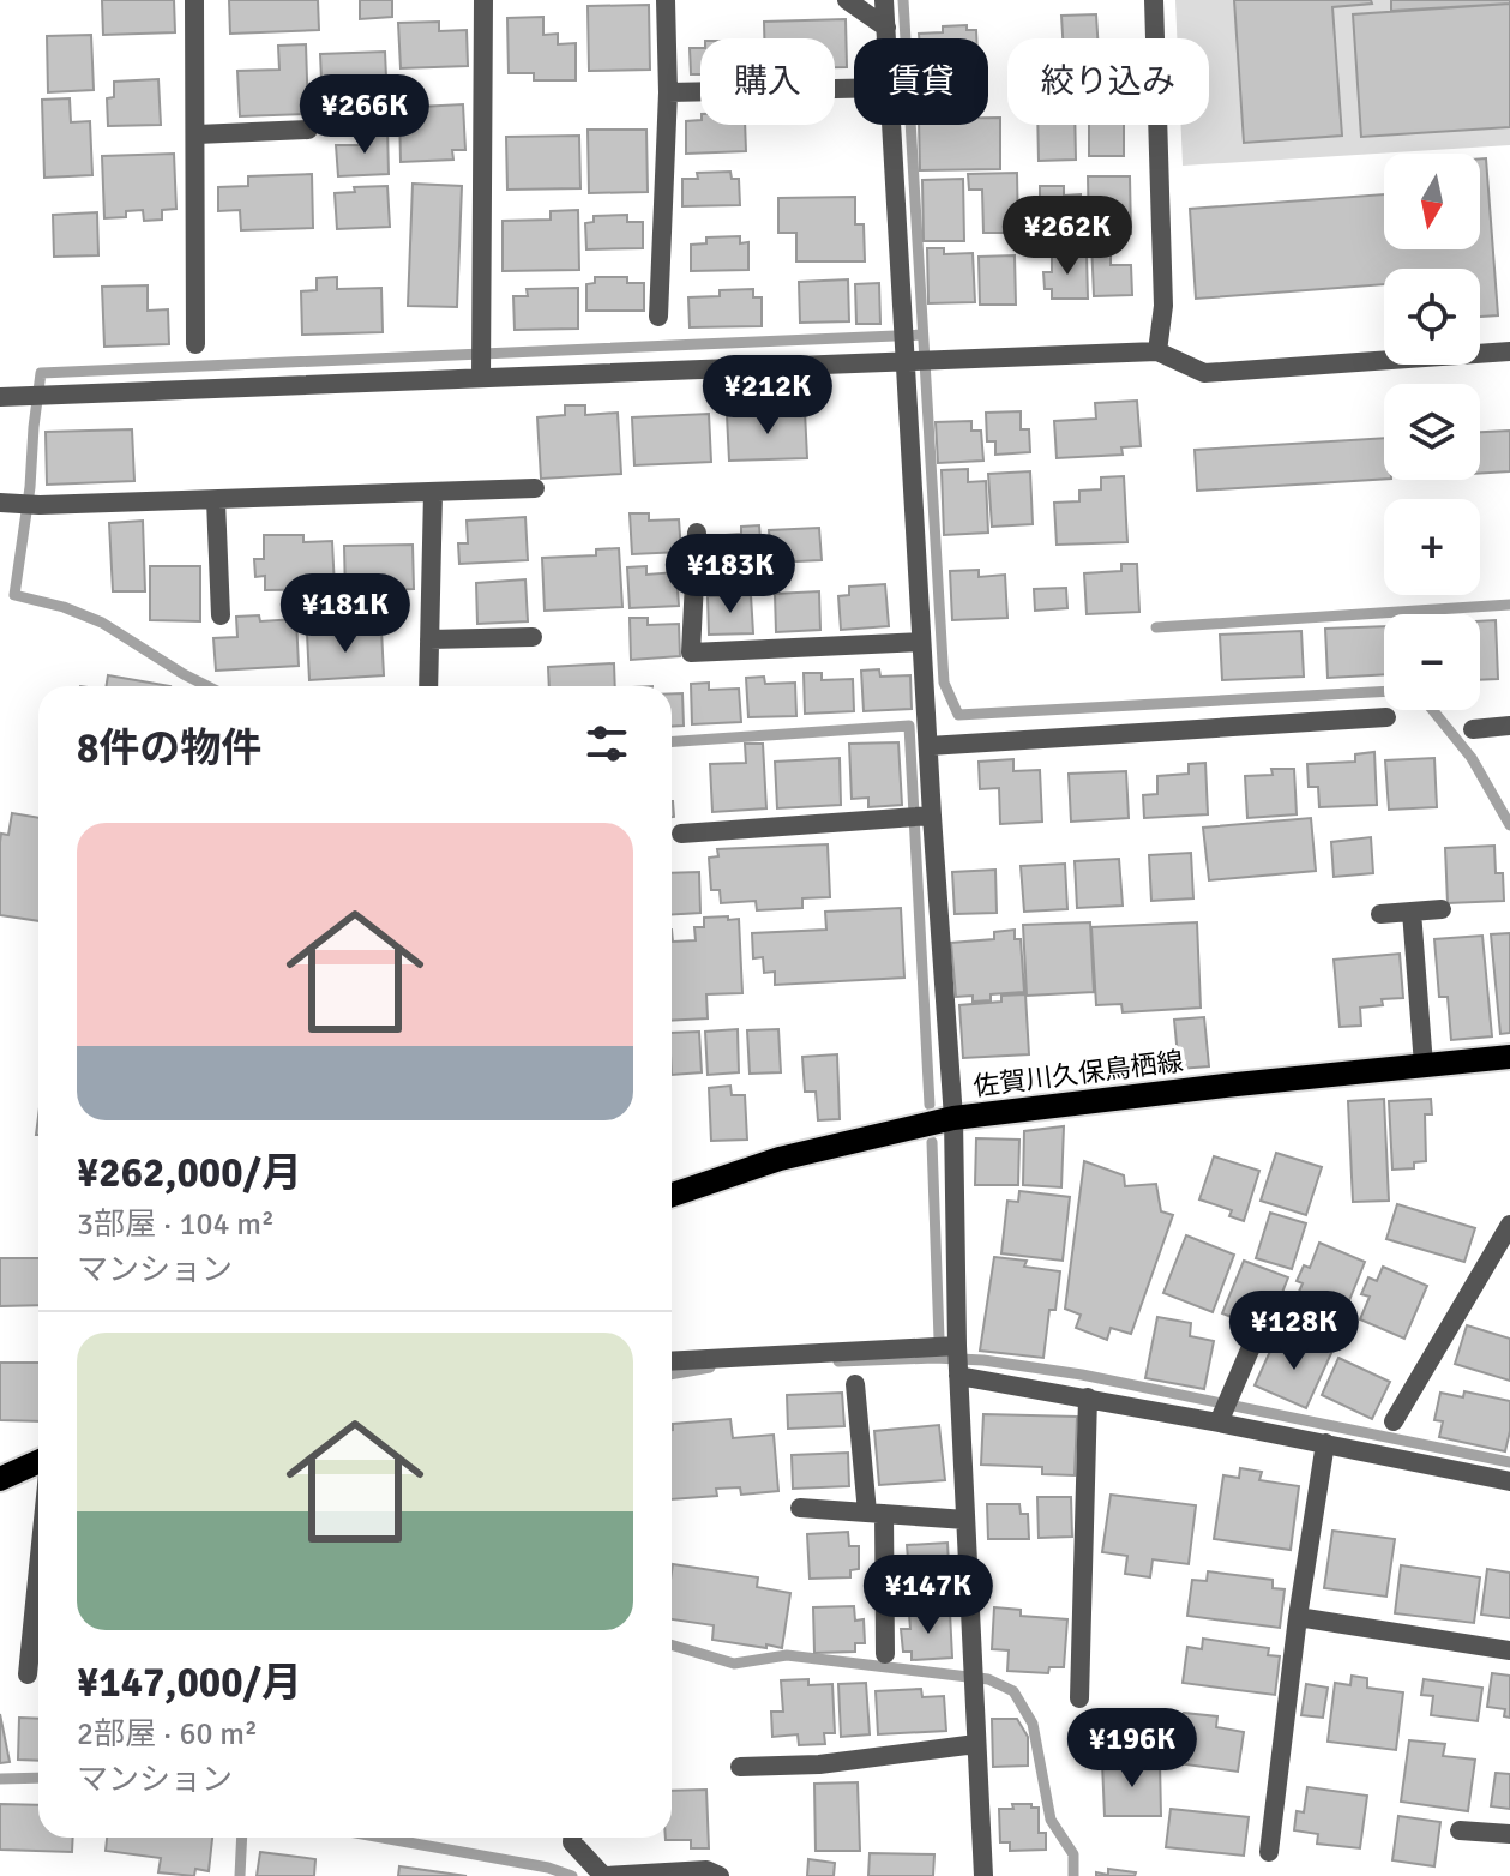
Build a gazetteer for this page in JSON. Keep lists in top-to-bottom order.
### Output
{
  "streets": {
    "main road": ["佐賀川久保鳥栖線"]
  },
  "north": "bottom",
  "page": {
    "chip": ["購入", "賃貸", "絞り込み"],
    "price": [
      "¥266K",
      "¥262K",
      "¥212K",
      "¥183K",
      "¥181K",
      "¥128K",
      "¥147K",
      "¥196K"
    ],
    "map_buttons": ["+", "−"],
    "heading": "8件の物件",
    "list": [
      {
        "name": "¥262,000/月",
        "note": "3部屋 · 104 m² · マンション"
      },
      {
        "name": "¥147,000/月",
        "note": "2部屋 · 60 m² · マンション"
      }
    ]
  }
}
